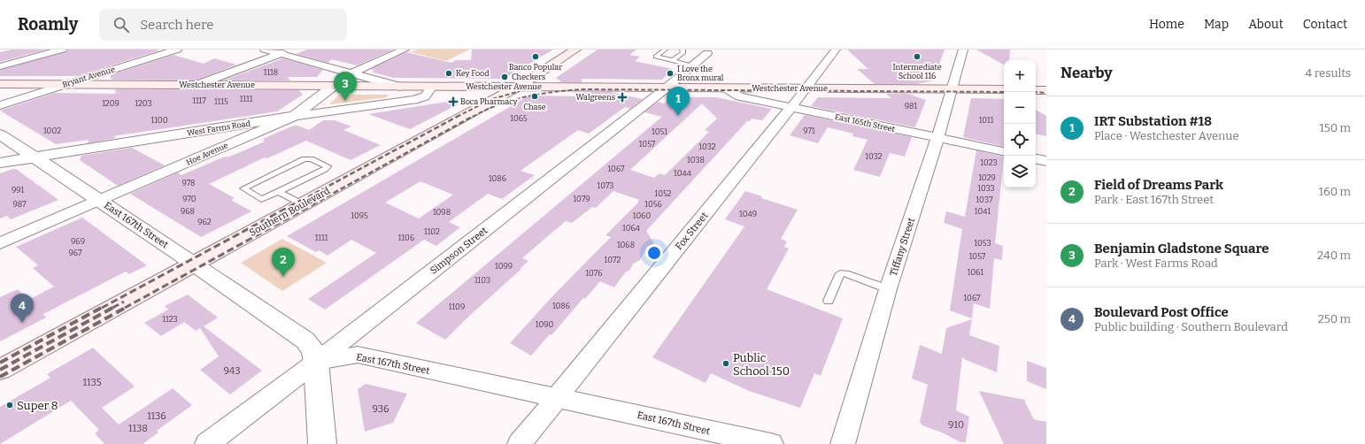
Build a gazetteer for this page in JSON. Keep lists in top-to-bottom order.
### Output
{
  "streets": {
    "main road": ["Westchester Avenue", "Southern Boulevard"],
    "street": [
      "Bryant Avenue",
      "East 165th Street",
      "West Farms Road",
      "Hoe Avenue",
      "East 167th Street",
      "Fox Street",
      "Tiffany Street",
      "Simpson Street"
    ]
  },
  "crossings": [
    ["Bryant Avenue", "Westchester Avenue"],
    ["Westchester Avenue", "East 165th Street"],
    ["Westchester Avenue", "West Farms Road"],
    ["Westchester Avenue", "Hoe Avenue"],
    ["Westchester Avenue", "Southern Boulevard"],
    ["Westchester Avenue", "Fox Street"],
    ["Westchester Avenue", "Tiffany Street"],
    ["Westchester Avenue", "Simpson Street"],
    ["East 165th Street", "Fox Street"],
    ["East 165th Street", "Tiffany Street"],
    ["West Farms Road", "Hoe Avenue"],
    ["West Farms Road", "East 167th Street"],
    ["Hoe Avenue", "East 167th Street"],
    ["Southern Boulevard", "East 167th Street"],
    ["East 167th Street", "Fox Street"],
    ["East 167th Street", "Simpson Street"]
  ],
  "places": {
    "other": [
      "Banco Popular",
      "Intermediate School 116",
      "Key Food",
      "I Love the Bronx mural",
      "Checkers",
      "Chase",
      "Public School 150",
      "Super 8"
    ],
    "health": ["Walgreens", "Boca Pharmacy"]
  },
  "house_numbers": [
    "1118",
    "1111",
    "1117",
    "1115",
    "1209",
    "1203",
    "981",
    "1065",
    "1100",
    "1011",
    "1002",
    "971",
    "1051",
    "1057",
    "1032",
    "1032",
    "1038",
    "1023",
    "1067",
    "1044",
    "1029",
    "1086",
    "978",
    "1073",
    "1033",
    "991",
    "1052",
    "970",
    "1079",
    "1037",
    "987",
    "1056",
    "968",
    "1041",
    "1098",
    "1049",
    "1095",
    "1060",
    "962",
    "1064",
    "1102",
    "1111",
    "1106",
    "969",
    "1053",
    "1068",
    "967",
    "1057",
    "1072",
    "1099",
    "1061",
    "1076",
    "1103",
    "1067",
    "1086",
    "1109",
    "1123",
    "1090",
    "943",
    "1135",
    "936",
    "1136",
    "910",
    "1138"
  ],
  "page": {
    "header": "Roamly",
    "search": "Search here",
    "nav": [
      "Home",
      "Map",
      "About",
      "Contact"
    ],
    "heading": ["Nearby", "4 results"],
    "map_buttons": ["+", "−"],
    "pins": [
      "3",
      "1",
      "2",
      "4"
    ],
    "list": [
      {
        "mark": "1",
        "name": "IRT Substation #18",
        "note": "Place · Westchester Avenue",
        "value": "150 m"
      },
      {
        "mark": "2",
        "name": "Field of Dreams Park",
        "note": "Park · East 167th Street",
        "value": "160 m"
      },
      {
        "mark": "3",
        "name": "Benjamin Gladstone Square",
        "note": "Park · West Farms Road",
        "value": "240 m"
      },
      {
        "mark": "4",
        "name": "Boulevard Post Office",
        "note": "Public building · Southern Boulevard",
        "value": "250 m"
      }
    ]
  }
}
